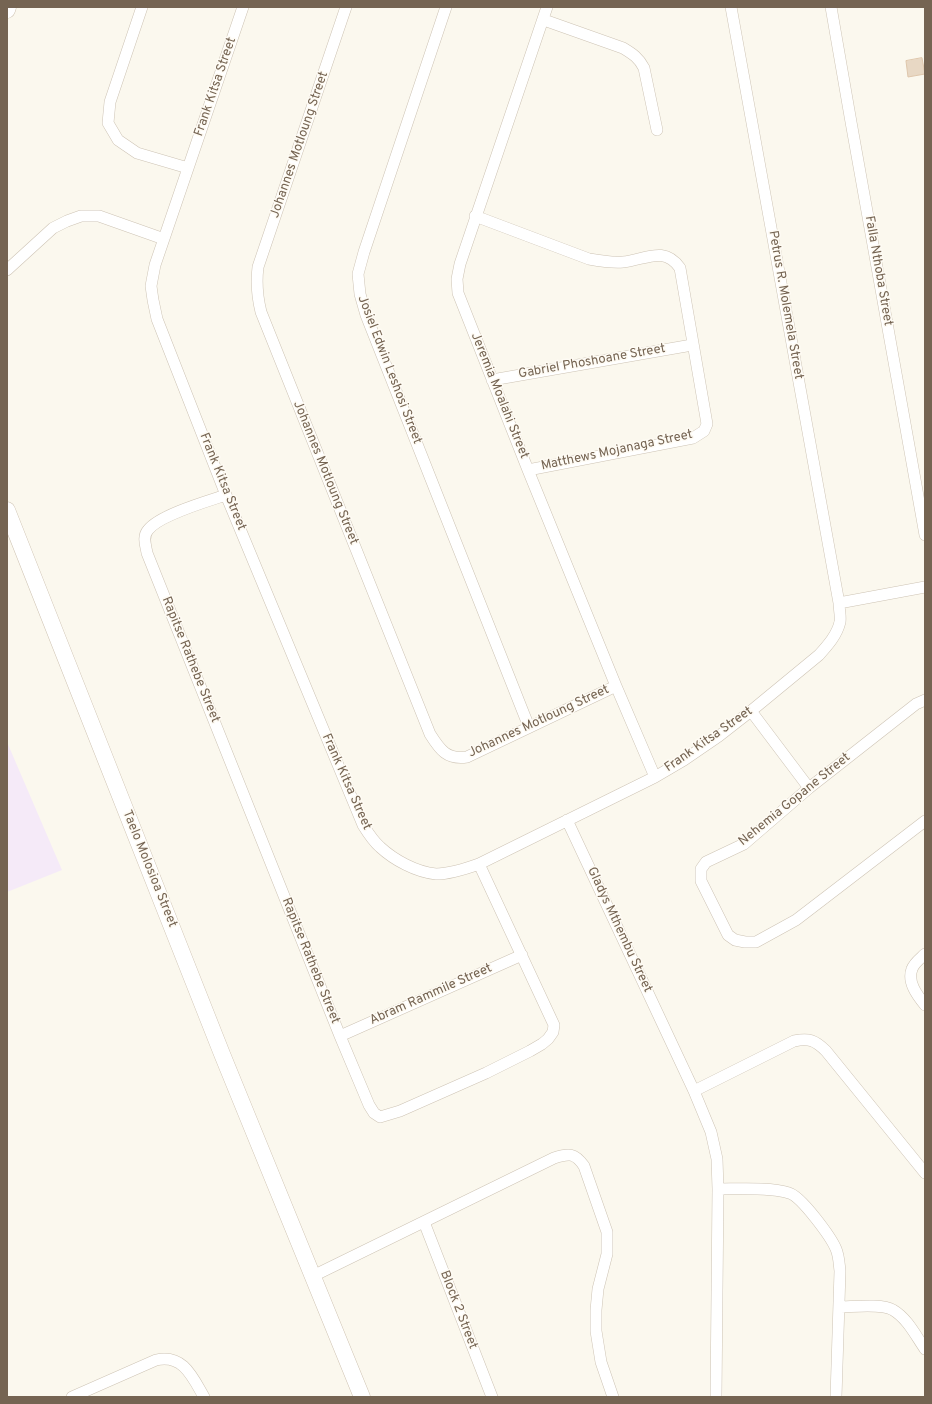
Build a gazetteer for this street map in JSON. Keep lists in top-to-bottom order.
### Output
{
  "streets": {
    "street": [
      "Frank Kitsa Street",
      "Johannes Motloung Street",
      "Falla Nthoba Street",
      "Petrus R. Molemela Street",
      "Gabriel Phoshoane Street",
      "Josiel Edwin Leshosi Street",
      "Jeremia Moalahi Street",
      "Matthews Mojanaga Street",
      "Rapitse Rathebe Street",
      "Nehemia Gopane Street",
      "Taelo Molosioa Street",
      "Gladys Mthembu Street",
      "Abram Rammile Street",
      "Block 2 Street"
    ]
  },
  "crossings": [
    ["Frank Kitsa Street", "Petrus R. Molemela Street"],
    ["Frank Kitsa Street", "Jeremia Moalahi Street"],
    ["Frank Kitsa Street", "Rapitse Rathebe Street"],
    ["Frank Kitsa Street", "Gladys Mthembu Street"],
    ["Johannes Motloung Street", "Josiel Edwin Leshosi Street"],
    ["Johannes Motloung Street", "Jeremia Moalahi Street"],
    ["Gabriel Phoshoane Street", "Jeremia Moalahi Street"],
    ["Gabriel Phoshoane Street", "Matthews Mojanaga Street"],
    ["Jeremia Moalahi Street", "Matthews Mojanaga Street"],
    ["Rapitse Rathebe Street", "Abram Rammile Street"]
  ]
}
